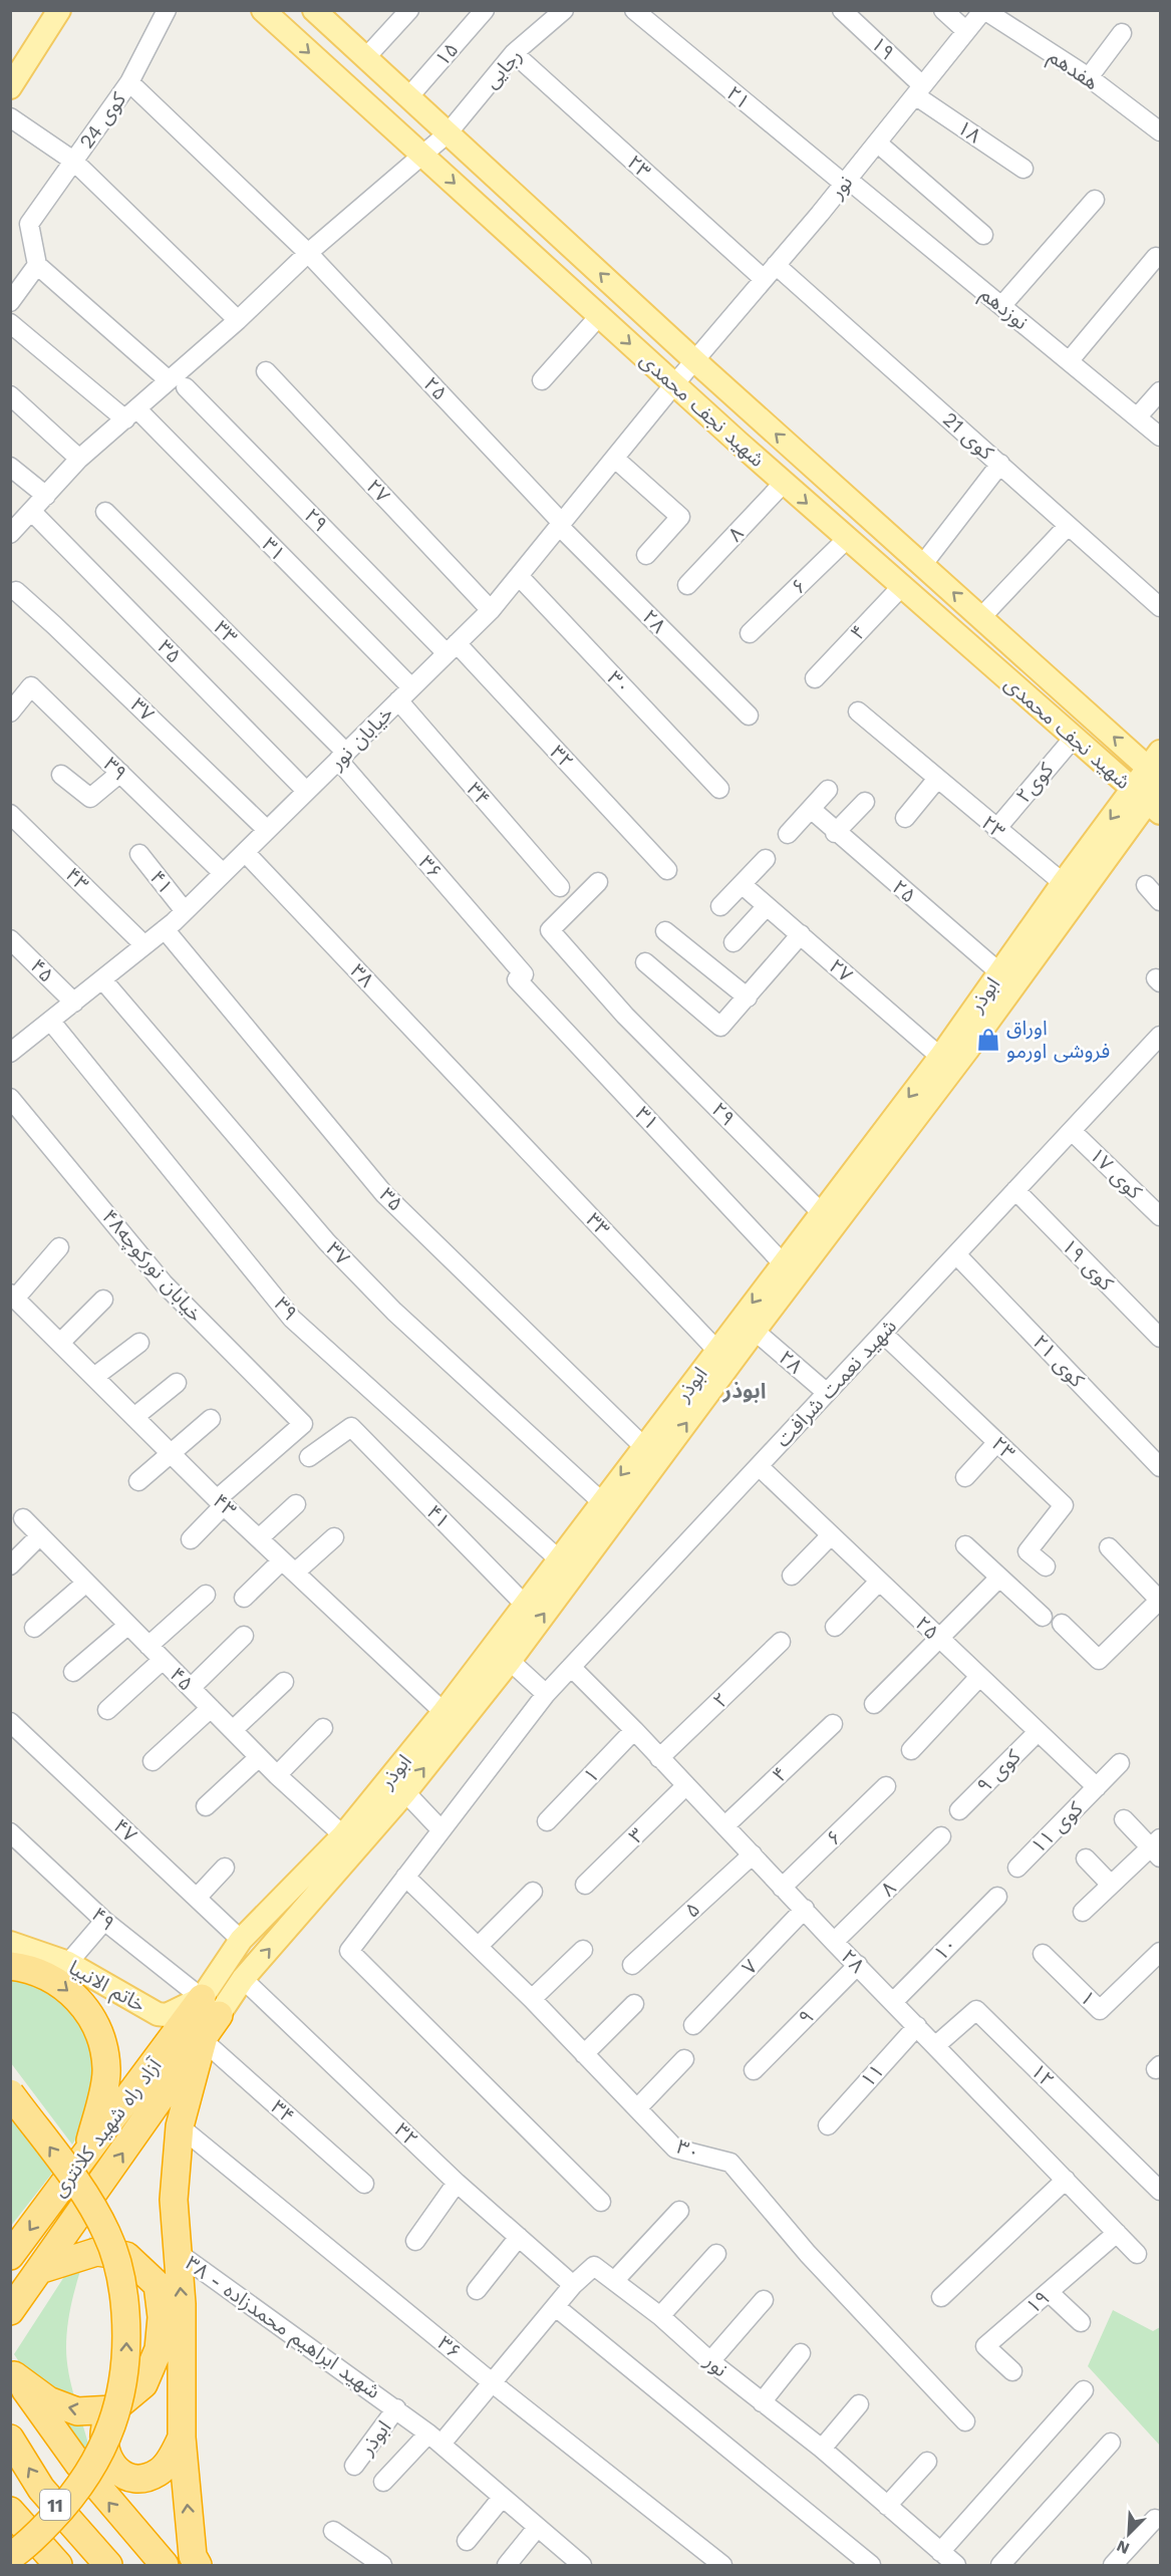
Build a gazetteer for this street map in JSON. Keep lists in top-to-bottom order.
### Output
{
  "streets": {
    "highway": ["آزاد راه شهید کلانتری", "11"],
    "main road": ["شهید نجف محمدی", "ابوذر", "خاتم الانبیا"],
    "street": [
      "۱۹",
      "۱۵",
      "رجایی",
      "هفدهم",
      "۲۱",
      "کوی 24",
      "۱۸",
      "۲۳",
      "نور",
      "نوزدهم",
      "۲۵",
      "کوی 21",
      "۲۷",
      "۲۹",
      "۸",
      "۳۱",
      "۶",
      "۲۸",
      "۳۳",
      "۴",
      "۳۵",
      "۳۰",
      "۳۷",
      "خیابان نور",
      "۳۲",
      "۳۹",
      "کوی۲",
      "۳۴",
      "۳۶",
      "۴۳",
      "۴۱",
      "۴۵",
      "۳۸",
      "کوی ۱۷",
      "کوی ۱۹",
      "خیابان نورکوچه۴۸",
      "کوی ۲۱",
      "شهید نعمت شرافت",
      "۲",
      "کوی ۹",
      "۱",
      "کوی ۱۱",
      "۴۷",
      "۳",
      "۵",
      "۴۹",
      "۱۰",
      "۷",
      "۹",
      "۱۱",
      "۱۲",
      "شهید ابراهیم محمدزاده - ۳۸"
    ]
  },
  "crossings": [
    ["۱۹", "۱۸"],
    ["۱۹", "نور"],
    ["۱۹", "۲۸"],
    ["۱۵", "شهید نجف محمدی"],
    ["رجایی", "۲۳"],
    ["رجایی", "۲۵"],
    ["رجایی", "شهید نجف محمدی"],
    ["رجایی", "۳۱"],
    ["رجایی", "۳۵"],
    ["هفدهم", "نور"],
    ["۲۱", "نور"],
    ["۲۱", "نوزدهم"],
    ["کوی 24", "۲۵"],
    ["۱۸", "نور"],
    ["۲۳", "نور"],
    ["۲۳", "کوی۲"],
    ["۲۳", "ابوذر"],
    ["۲۳", "شهید نعمت شرافت"],
    ["نور", "نوزدهم"],
    ["نور", "شهید نجف محمدی"],
    ["نور", "کوی 21"],
    ["نور", "خیابان نور"],
    ["نور", "۳۲"],
    ["نور", "۳۶"],
    ["نور", "شهید ابراهیم محمدزاده - ۳۸"],
    ["۲۵", "۲۸"],
    ["۲۵", "خیابان نور"],
    ["۲۵", "ابوذر"],
    ["۲۵", "شهید نعمت شرافت"],
    ["۲۵", "کوی ۹"],
    ["۲۵", "کوی ۱۱"],
    ["شهید نجف محمدی", "۸"],
    ["شهید نجف محمدی", "۶"],
    ["شهید نجف محمدی", "۴"],
    ["شهید نجف محمدی", "خیابان نور"],
    ["شهید نجف محمدی", "کوی۲"],
    ["شهید نجف محمدی", "ابوذر"],
    ["۲۷", "خیابان نور"],
    ["۲۷", "ابوذر"],
    ["۲۹", "خیابان نور"],
    ["۲۹", "۳۲"],
    ["۲۹", "ابوذر"],
    ["۸", "۲۸"],
    ["۳۱", "خیابان نور"],
    ["۳۱", "۳۶"],
    ["۳۱", "ابوذر"],
    ["۶", "۲۸"],
    ["۲۸", "۴"],
    ["۲۸", "خیابان نور"],
    ["۲۸", "ابوذر"],
    ["۲۸", "شهید نعمت شرافت"],
    ["۲۸", "۲"],
    ["۲۸", "۱"],
    ["۲۸", "۳"],
    ["۲۸", "۵"],
    ["۲۸", "۱۰"],
    ["۲۸", "۷"],
    ["۲۸", "۹"],
    ["۲۸", "۱۱"],
    ["۲۸", "۱۲"],
    ["۳۳", "خیابان نور"],
    ["۳۳", "۳۶"],
    ["۳۳", "۳۸"],
    ["۳۳", "ابوذر"],
    ["۳۵", "خیابان نور"],
    ["۳۵", "ابوذر"],
    ["۳۰", "خیابان نور"],
    ["۳۰", "شهید نعمت شرافت"],
    ["۳۷", "خیابان نور"],
    ["۳۷", "ابوذر"],
    ["خیابان نور", "۳۲"],
    ["خیابان نور", "۳۹"],
    ["خیابان نور", "۳۴"],
    ["خیابان نور", "۳۶"],
    ["خیابان نور", "۴۳"],
    ["خیابان نور", "۴۱"],
    ["خیابان نور", "۴۵"],
    ["خیابان نور", "۳۸"],
    ["۳۲", "ابوذر"],
    ["۳۹", "ابوذر"],
    ["۳۴", "آزاد راه شهید کلانتری"],
    ["۴۳", "ابوذر"],
    ["۴۳", "خیابان نورکوچه۴۸"],
    ["۴۱", "ابوذر"],
    ["۴۵", "ابوذر"],
    ["ابوذر", "۴۷"],
    ["ابوذر", "۴۹"],
    ["ابوذر", "خاتم الانبیا"],
    ["ابوذر", "آزاد راه شهید کلانتری"],
    ["ابوذر", "شهید ابراهیم محمدزاده - ۳۸"],
    ["کوی ۱۷", "شهید نعمت شرافت"],
    ["کوی ۱۹", "شهید نعمت شرافت"],
    ["کوی ۲۱", "شهید نعمت شرافت"],
    ["۴۹", "خاتم الانبیا"],
    ["۴۹", "آزاد راه شهید کلانتری"],
    ["خاتم الانبیا", "آزاد راه شهید کلانتری"]
  ],
  "districts": ["ابوذر"],
  "places": {
    "shop": ["اوراق فروشی اورمو"]
  },
  "north": "bottom left"
}
